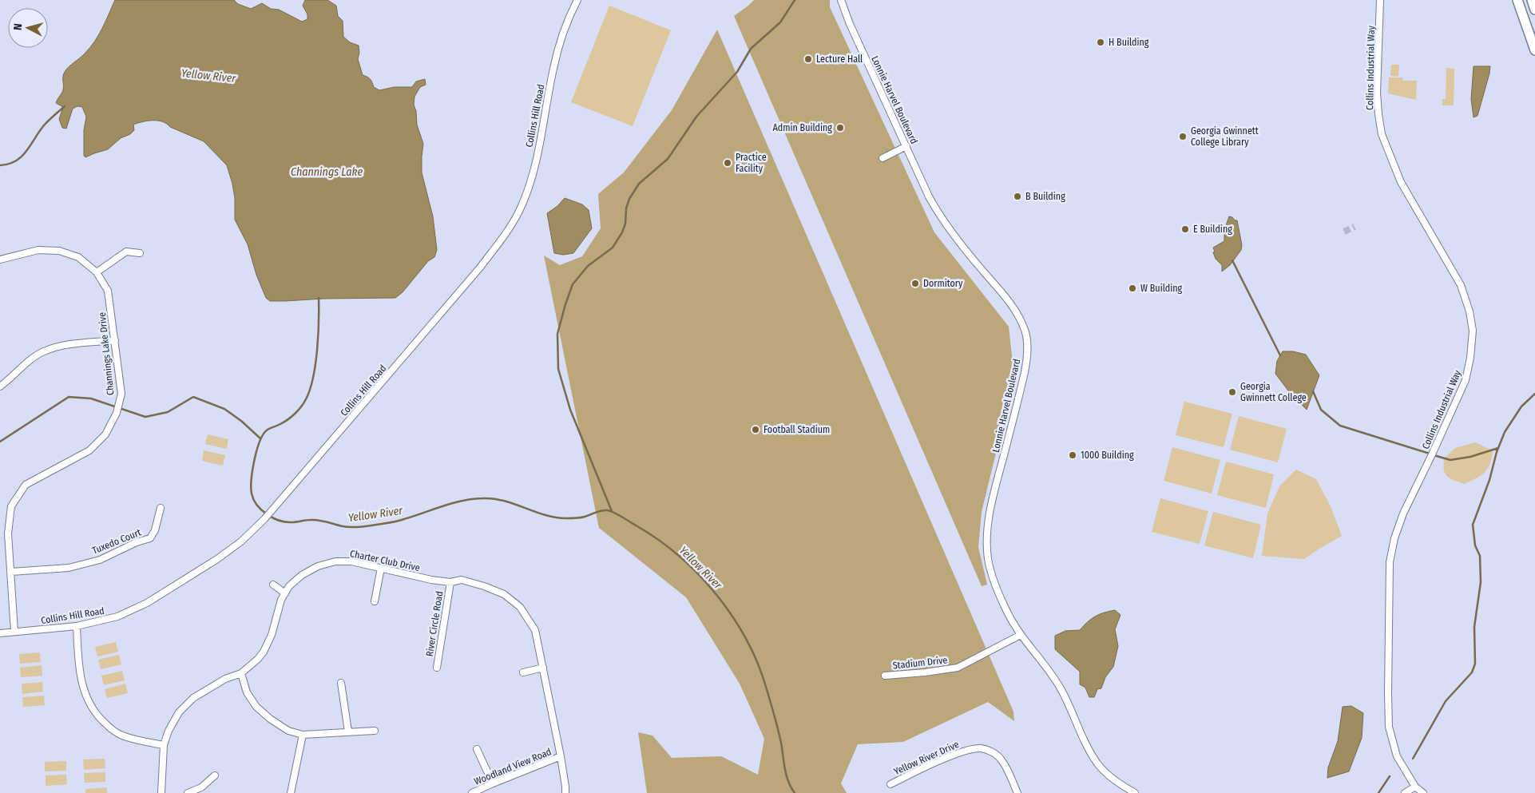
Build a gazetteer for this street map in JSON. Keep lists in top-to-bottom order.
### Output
{
  "streets": {
    "street": [
      "Collins Industrial Way",
      "Lonnie Harvel Boulevard",
      "Collins Hill Road",
      "Channings Lake Drive",
      "Tuxedo Court",
      "Charter Club Drive",
      "River Circle Road",
      "Stadium Drive",
      "Yellow River Drive",
      "Woodland View Road"
    ]
  },
  "crossings": [
    ["Lonnie Harvel Boulevard", "Stadium Drive"],
    ["Collins Hill Road", "Channings Lake Drive"],
    ["Channings Lake Drive", "Tuxedo Court"],
    ["Charter Club Drive", "River Circle Road"],
    ["Charter Club Drive", "Woodland View Road"]
  ],
  "water": ["Yellow River", "Channings Lake"],
  "places": [
    "H Building",
    "Lecture Hall",
    "Admin Building",
    "Georgia Gwinnett College Library",
    "Practice Facility",
    "B Building",
    "E Building",
    "Dormitory",
    "W Building",
    "Georgia Gwinnett College",
    "Football Stadium",
    "1000 Building"
  ],
  "north": "left"
}
